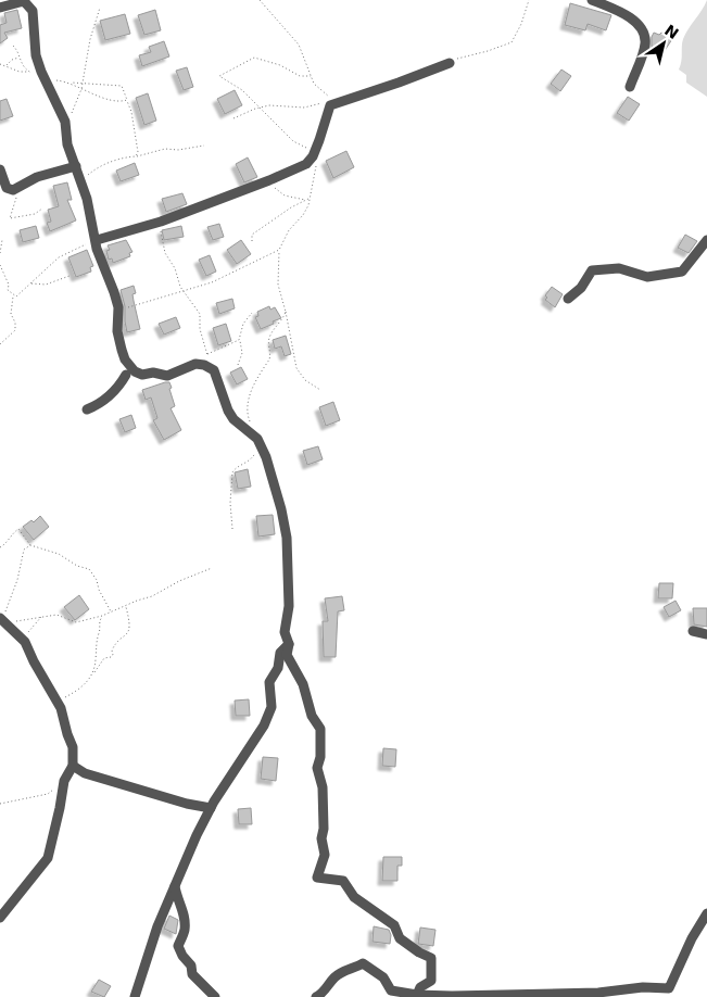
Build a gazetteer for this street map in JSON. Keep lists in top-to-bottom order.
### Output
{
  "north": "top right"
}
